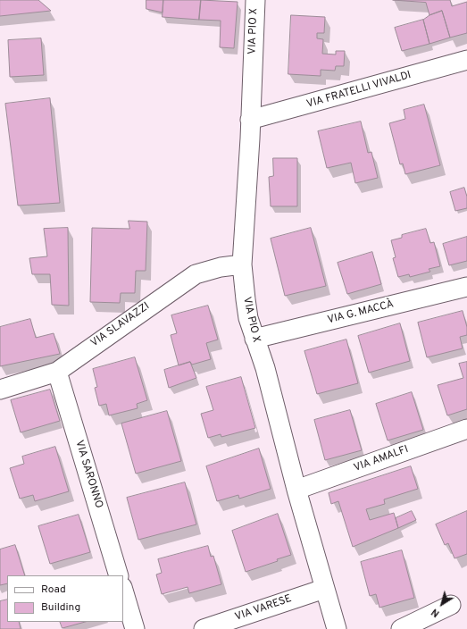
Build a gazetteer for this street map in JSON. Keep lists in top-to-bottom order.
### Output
{
  "streets": {
    "street": [
      "VIA PIO X",
      "VIA FRATELLI VIVALDI",
      "VIA G. MACCÀ",
      "VIA SLAVAZZI",
      "VIA AMALFI",
      "VIA SARONNO",
      "VIA VARESE"
    ]
  },
  "crossings": [
    ["VIA PIO X", "VIA FRATELLI VIVALDI"],
    ["VIA PIO X", "VIA G. MACCÀ"],
    ["VIA PIO X", "VIA SLAVAZZI"],
    ["VIA PIO X", "VIA AMALFI"],
    ["VIA PIO X", "VIA VARESE"],
    ["VIA SLAVAZZI", "VIA SARONNO"]
  ],
  "legend": ["Road", "Building"],
  "north": "bottom left"
}
